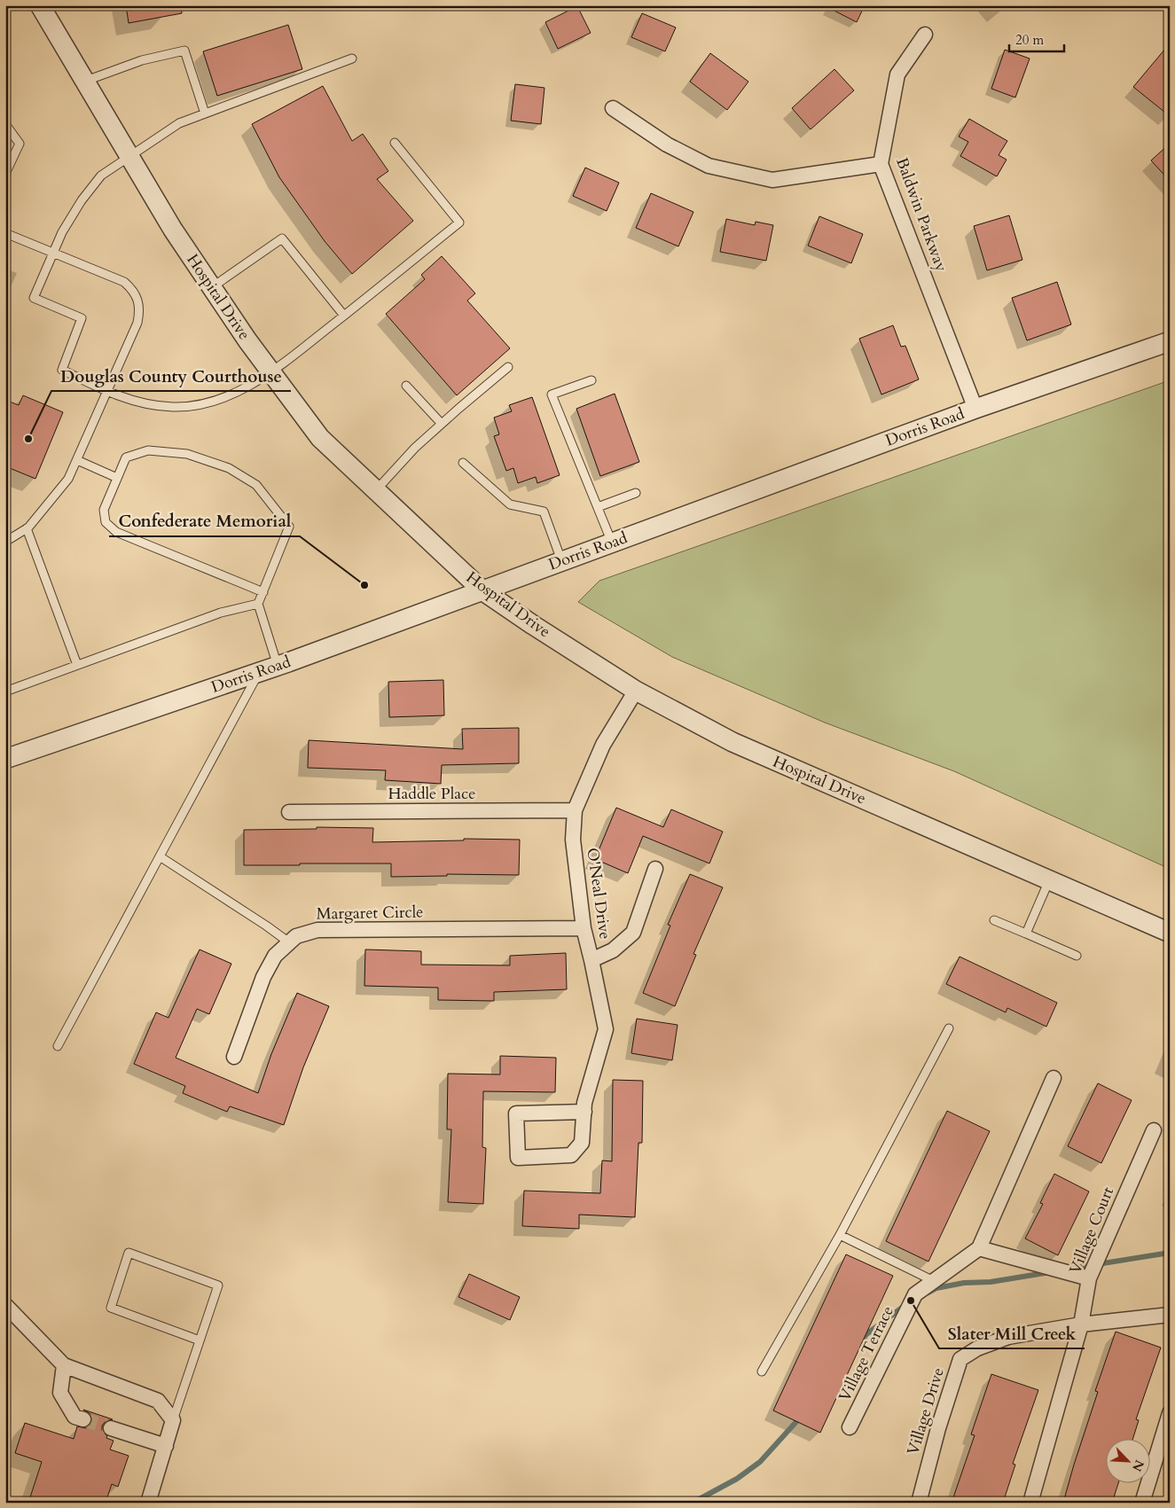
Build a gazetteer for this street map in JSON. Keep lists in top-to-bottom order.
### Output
{
  "streets": {
    "street": [
      "Baldwin Parkway",
      "Hospital Drive",
      "Dorris Road",
      "Haddle Place",
      "O'Neal Drive",
      "Margaret Circle",
      "Village Court",
      "Village Terrace",
      "Village Drive"
    ]
  },
  "crossings": [
    ["Baldwin Parkway", "Dorris Road"],
    ["Hospital Drive", "Dorris Road"],
    ["Hospital Drive", "O'Neal Drive"],
    ["Haddle Place", "O'Neal Drive"],
    ["O'Neal Drive", "Margaret Circle"],
    ["Village Court", "Village Drive"]
  ],
  "places": ["Douglas County Courthouse", "Confederate Memorial", "Slater Mill Creek"],
  "scale_bar": "20 m",
  "north": "bottom right"
}
